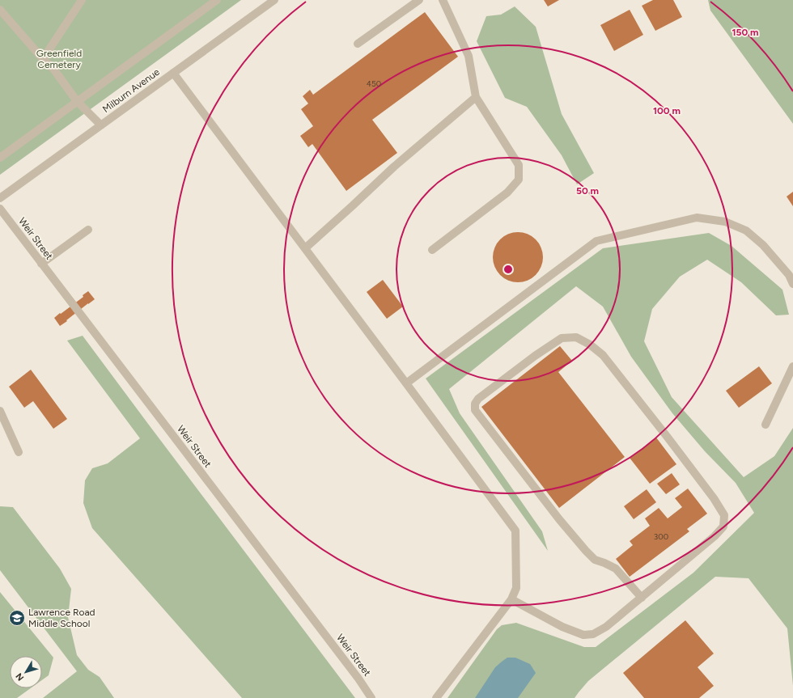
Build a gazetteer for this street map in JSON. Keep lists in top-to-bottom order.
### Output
{
  "streets": {
    "street": ["Milburn Avenue", "Weir Street"]
  },
  "parks": ["Greenfield Cemetery"],
  "places": {
    "school or university": ["Lawrence Road Middle School"]
  },
  "house_numbers": ["450", "300"],
  "north": "bottom left",
  "rings": ["150 m", "100 m", "50 m"]
}
